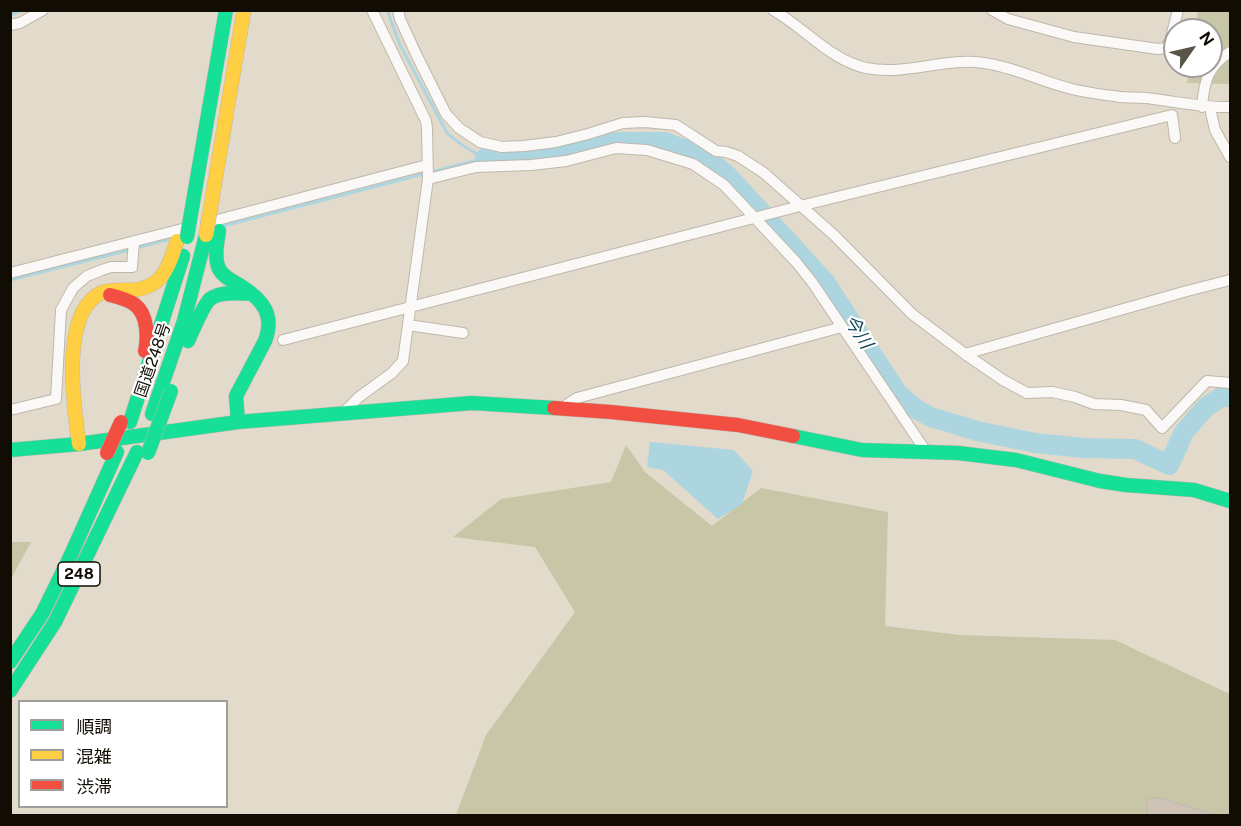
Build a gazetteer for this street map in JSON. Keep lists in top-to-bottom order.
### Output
{
  "streets": {
    "main road": ["国道248号", "248"]
  },
  "crossings": [
    ["国道248号", "248"]
  ],
  "water": ["今川"],
  "legend": ["順調", "混雑", "渋滞"],
  "north": "top right"
}
